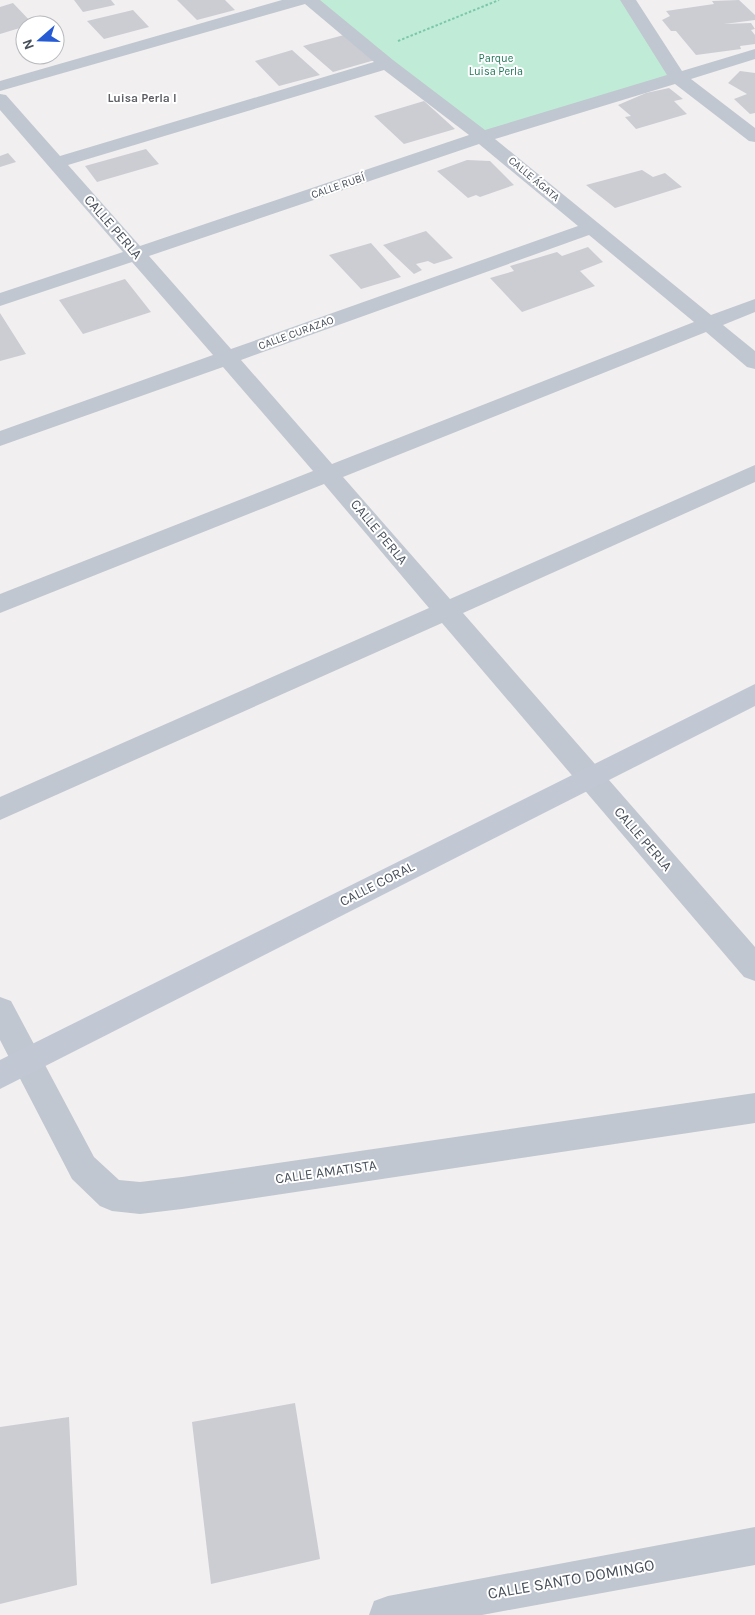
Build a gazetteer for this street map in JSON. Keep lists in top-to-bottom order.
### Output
{
  "streets": {
    "street": [
      "CALLE ÁGATA",
      "CALLE RUBÍ",
      "CALLE PERLA",
      "CALLE CURAZAO",
      "CALLE CORAL",
      "CALLE AMATISTA",
      "CALLE SANTO DOMINGO"
    ]
  },
  "crossings": [
    ["CALLE ÁGATA", "CALLE RUBÍ"],
    ["CALLE ÁGATA", "CALLE CURAZAO"],
    ["CALLE RUBÍ", "CALLE PERLA"],
    ["CALLE PERLA", "CALLE CURAZAO"],
    ["CALLE PERLA", "CALLE CORAL"],
    ["CALLE CORAL", "CALLE AMATISTA"]
  ],
  "districts": ["Luisa Perla I"],
  "parks": ["Parque Luisa Perla"],
  "north": "left"
}
